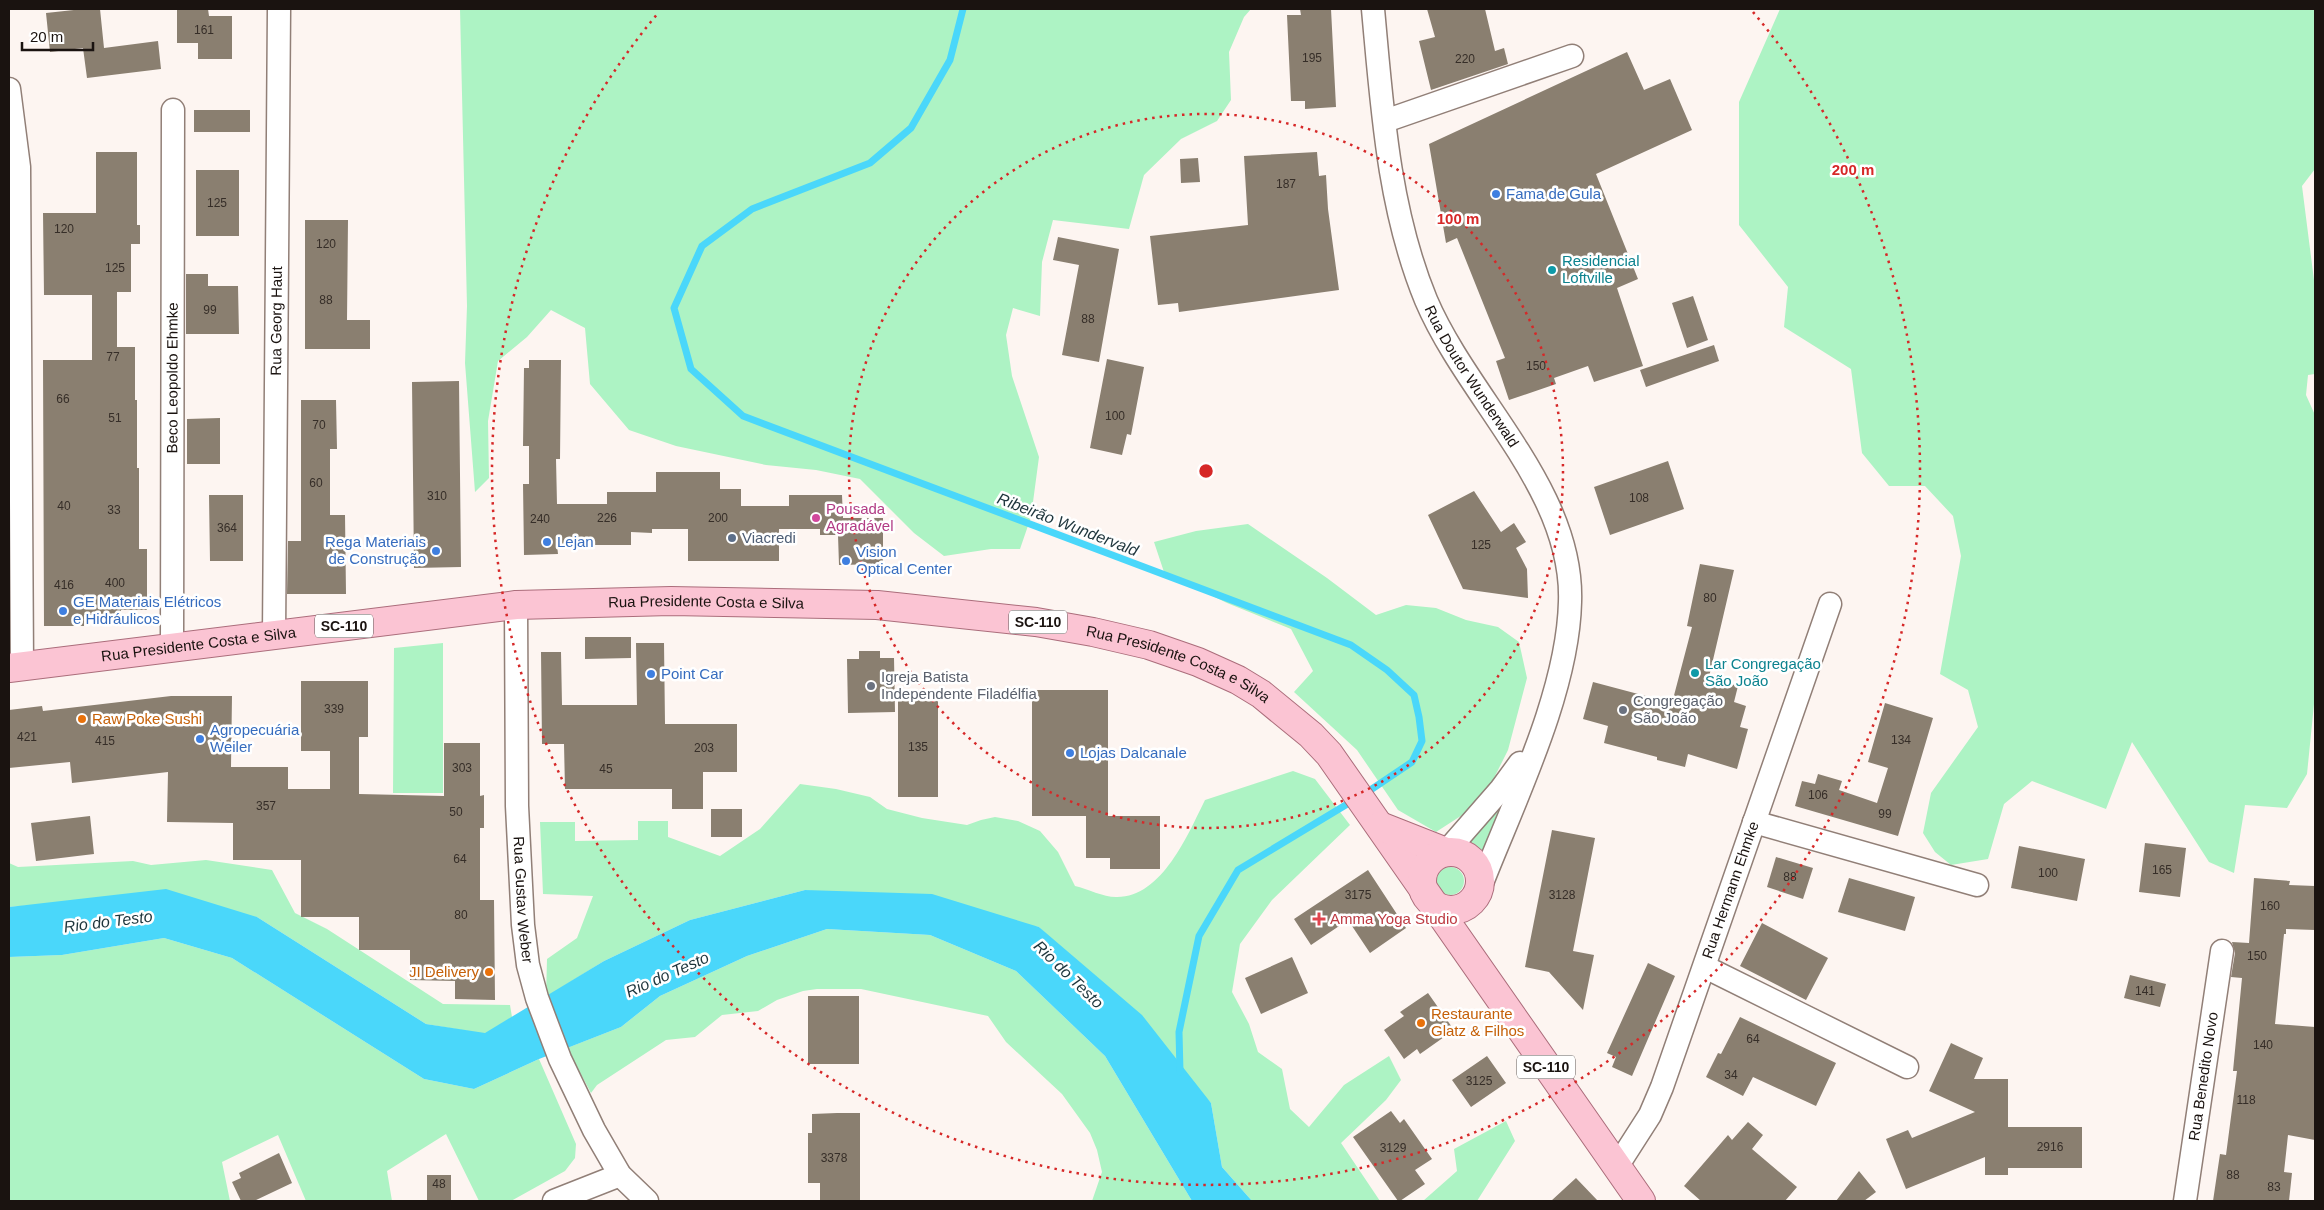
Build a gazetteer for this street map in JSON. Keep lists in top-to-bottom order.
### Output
{
  "streets": {
    "main road": ["Rua Presidente Costa e Silva", "SC-110"],
    "street": [
      "Rua Georg Haut",
      "Rua Doutor Wunderwald",
      "Beco Leopoldo Ehmke",
      "Rua Hermann Ehmke",
      "Rua Gustav Weber",
      "Rua Benedito Novo"
    ]
  },
  "crossings": [
    ["Rua Georg Haut", "Rua Presidente Costa e Silva"],
    ["Rua Doutor Wunderwald", "SC-110"],
    ["Beco Leopoldo Ehmke", "Rua Presidente Costa e Silva"],
    ["Rua Presidente Costa e Silva", "SC-110"],
    ["Rua Presidente Costa e Silva", "Rua Gustav Weber"],
    ["SC-110", "Rua Hermann Ehmke"]
  ],
  "water": ["Ribeirão Wundervald", "Rio do Testo"],
  "places": {
    "other": [
      "Fama de Gula",
      "Residencial Loftville",
      "Pousada Agradável",
      "Viacredi",
      "Lejan",
      "Rega Materiais de Construção",
      "Vision Optical Center",
      "GE Materiais Elétricos e Hidráulicos",
      "Lar Congregação São João",
      "Point Car",
      "Igreja Batista Independente Filadélfia",
      "Congregação São João",
      "Raw Poke Sushi",
      "Agropecuária Weiler",
      "Lojas Dalcanale",
      "JI Delivery",
      "Restaurante Glatz & Filhos"
    ],
    "health": ["Amma Yoga Studio"]
  },
  "house_numbers": [
    "161",
    "195",
    "220",
    "187",
    "125",
    "120",
    "120",
    "125",
    "88",
    "99",
    "88",
    "77",
    "150",
    "66",
    "100",
    "51",
    "70",
    "60",
    "310",
    "108",
    "40",
    "33",
    "226",
    "200",
    "240",
    "364",
    "125",
    "400",
    "416",
    "80",
    "339",
    "421",
    "134",
    "415",
    "135",
    "203",
    "303",
    "45",
    "106",
    "357",
    "50",
    "99",
    "64",
    "165",
    "100",
    "88",
    "3175",
    "3128",
    "160",
    "80",
    "150",
    "141",
    "64",
    "140",
    "34",
    "3125",
    "118",
    "2916",
    "3129",
    "3378",
    "88",
    "48",
    "83"
  ],
  "scale_bar": "20 m",
  "rings": ["200 m", "100 m"]
}
